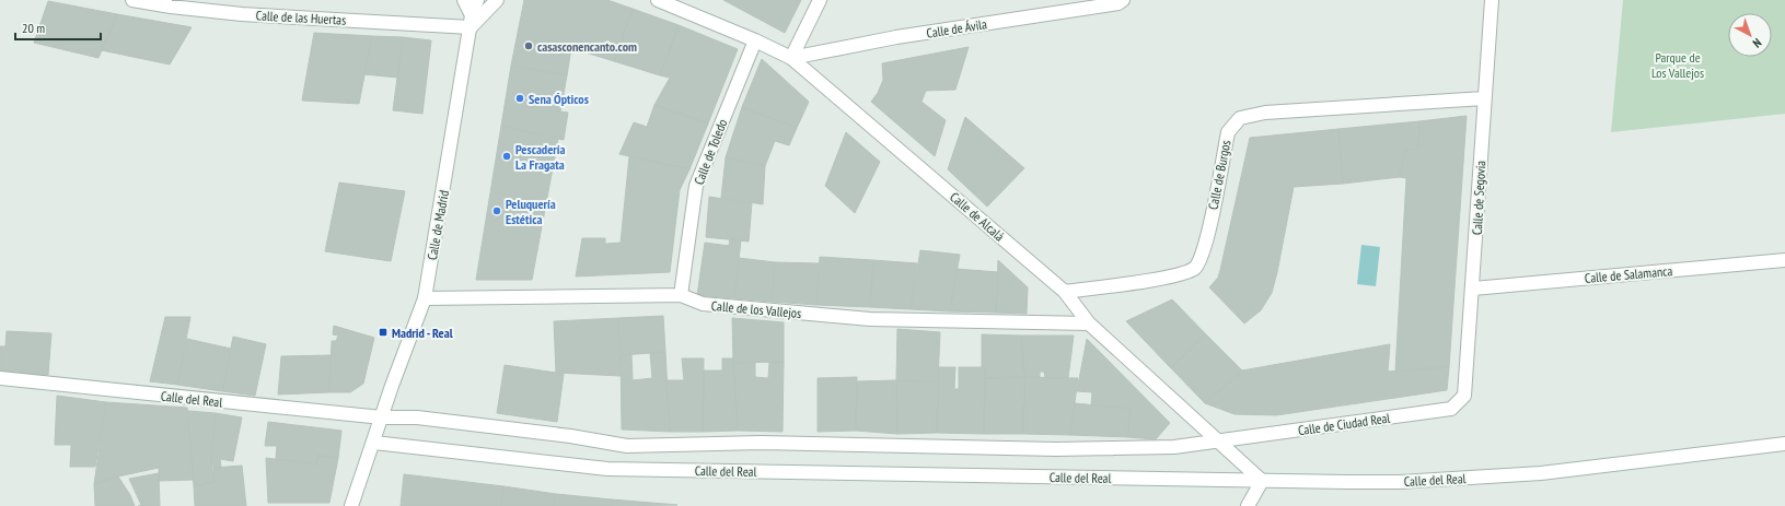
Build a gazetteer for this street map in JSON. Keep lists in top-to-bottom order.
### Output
{
  "streets": {
    "street": [
      "Calle de las Huertas",
      "Calle de Ávila",
      "Calle de Toledo",
      "Calle de Burgos",
      "Calle de Segovia",
      "Calle de Alcalá",
      "Calle de Madrid",
      "Calle de Salamanca",
      "Calle de los Vallejos",
      "Calle del Real",
      "Calle de Ciudad Real"
    ]
  },
  "crossings": [
    ["Calle de las Huertas", "Calle de Madrid"],
    ["Calle de Ávila", "Calle de Alcalá"],
    ["Calle de Toledo", "Calle de Alcalá"],
    ["Calle de Toledo", "Calle de los Vallejos"],
    ["Calle de Burgos", "Calle de Segovia"],
    ["Calle de Burgos", "Calle de Alcalá"],
    ["Calle de Segovia", "Calle de Salamanca"],
    ["Calle de Segovia", "Calle de Ciudad Real"],
    ["Calle de Alcalá", "Calle de los Vallejos"],
    ["Calle de Alcalá", "Calle del Real"],
    ["Calle de Alcalá", "Calle de Ciudad Real"],
    ["Calle de Madrid", "Calle de los Vallejos"],
    ["Calle de Madrid", "Calle del Real"],
    ["Calle del Real", "Calle de Ciudad Real"]
  ],
  "parks": ["Parque de Los Vallejos"],
  "places": {
    "other": [
      "casasconencanto.com",
      "Sena Ópticos",
      "Pescadería La Fragata",
      "Peluquería Estética"
    ],
    "transit": ["Madrid - Real"]
  },
  "scale_bar": "20 m",
  "north": "bottom right"
}
